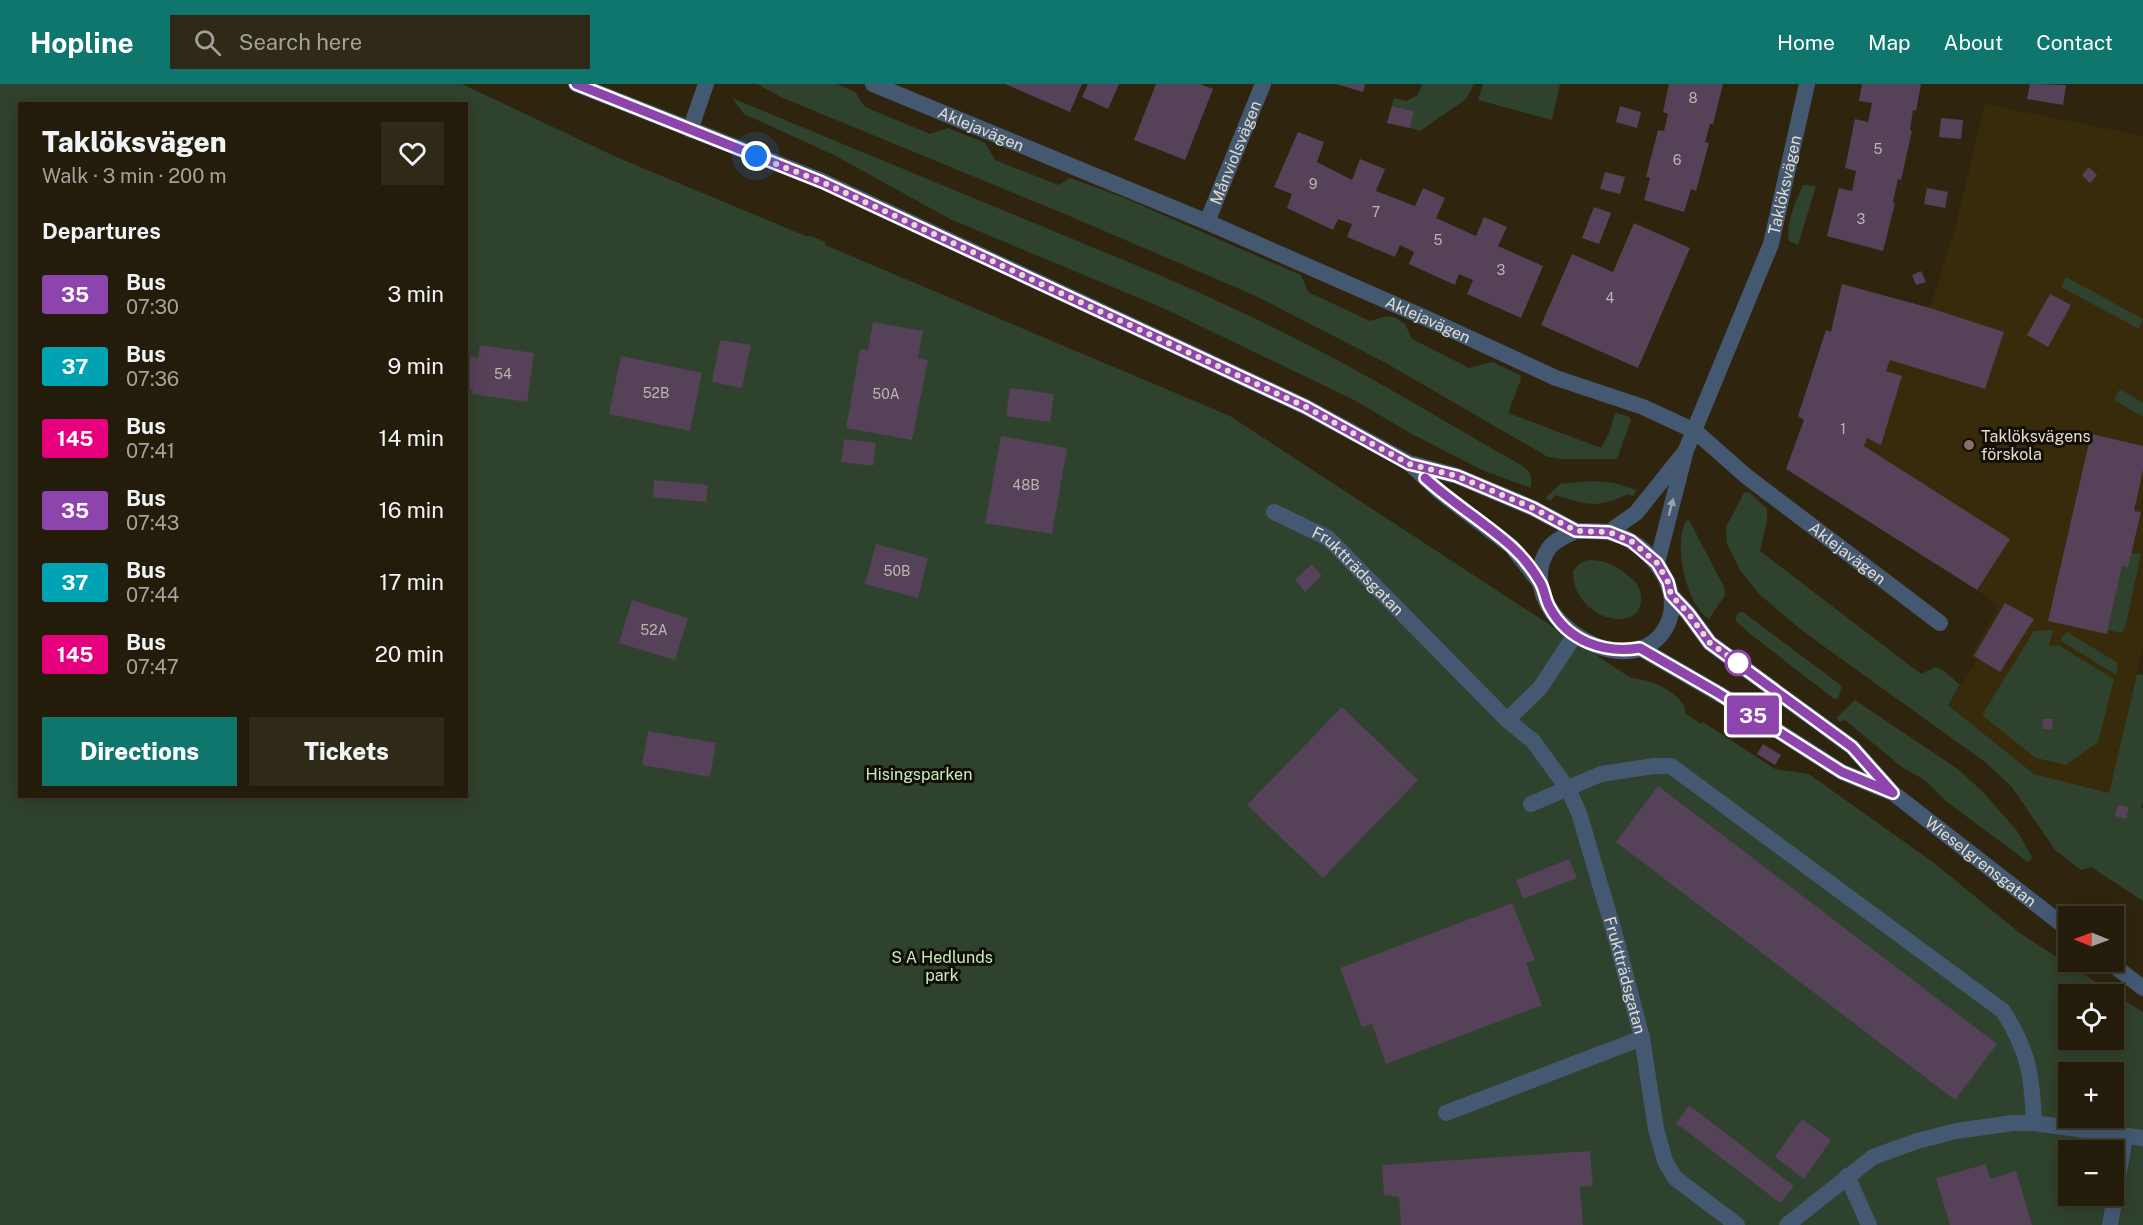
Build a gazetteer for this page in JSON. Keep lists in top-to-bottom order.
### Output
{
  "streets": {
    "street": [
      "Aklejavägen",
      "Månviolsvägen",
      "Taklöksvägen",
      "Fruktträdsgatan",
      "Wieselgrensgatan"
    ]
  },
  "crossings": [
    ["Aklejavägen", "Månviolsvägen"],
    ["Aklejavägen", "Taklöksvägen"],
    ["Taklöksvägen", "Wieselgrensgatan"]
  ],
  "parks": ["Hisingsparken", "S A Hedlunds park"],
  "places": ["Taklöksvägens förskola"],
  "lines": ["bus line 35"],
  "house_numbers": [
    "8",
    "5",
    "6",
    "9",
    "7",
    "3",
    "5",
    "3",
    "4",
    "54",
    "52B",
    "50A",
    "1",
    "48B",
    "50B",
    "52A"
  ],
  "north": "left",
  "page": {
    "header": "Hopline",
    "search": "Search here",
    "nav": [
      "Home",
      "Map",
      "About",
      "Contact"
    ],
    "on_map": "35",
    "heading": [
      ["Taklöksvägen", "Walk · 3 min · 200 m"],
      "Departures"
    ],
    "list": [
      {
        "mark": "35",
        "name": "Bus",
        "note": "07:30",
        "value": "3 min"
      },
      {
        "mark": "37",
        "name": "Bus",
        "note": "07:36",
        "value": "9 min"
      },
      {
        "mark": "145",
        "name": "Bus",
        "note": "07:41",
        "value": "14 min"
      },
      {
        "mark": "35",
        "name": "Bus",
        "note": "07:43",
        "value": "16 min"
      },
      {
        "mark": "37",
        "name": "Bus",
        "note": "07:44",
        "value": "17 min"
      },
      {
        "mark": "145",
        "name": "Bus",
        "note": "07:47",
        "value": "20 min"
      }
    ],
    "buttons": ["Directions", "Tickets"],
    "map_buttons": ["+", "−"]
  }
}
